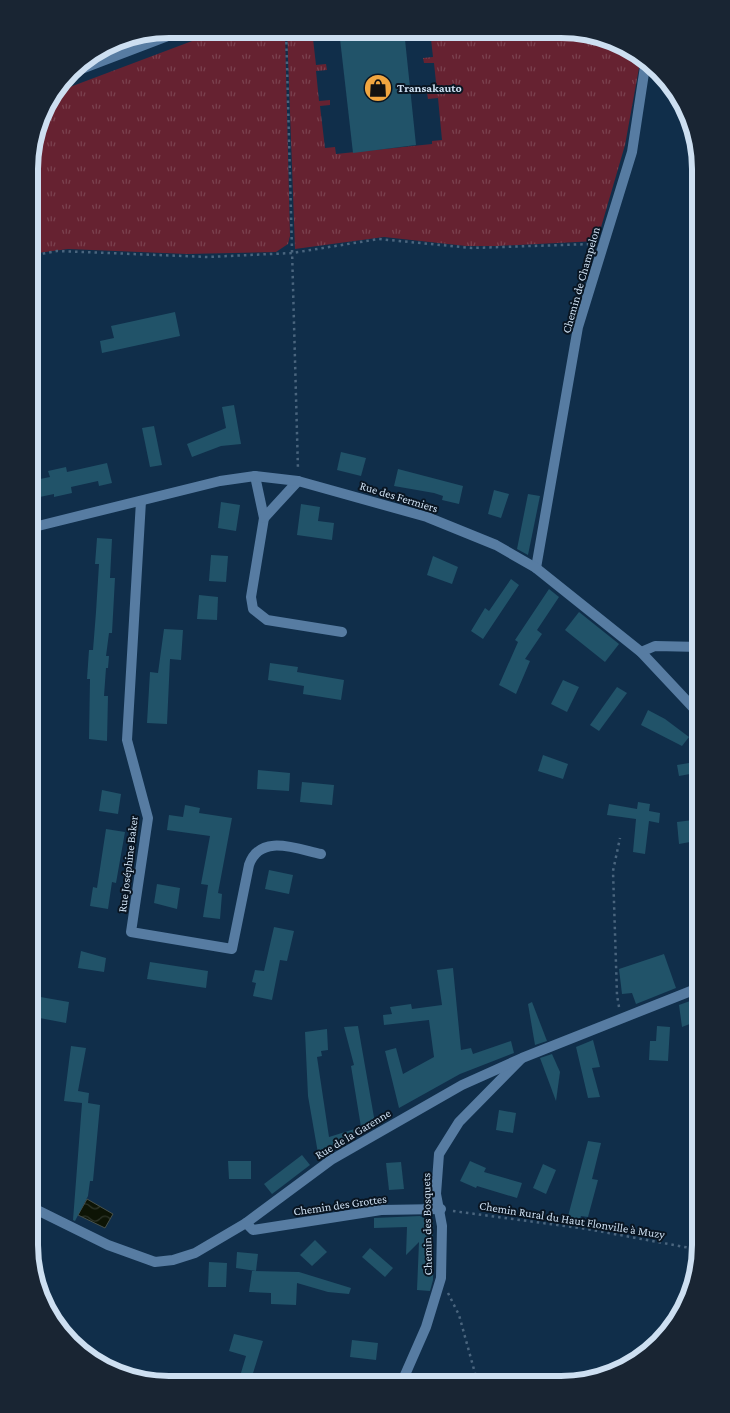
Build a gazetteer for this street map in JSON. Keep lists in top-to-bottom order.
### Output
{
  "streets": {
    "street": [
      "Chemin de Champelon",
      "Rue des Fermiers",
      "Rue Joséphine Baker",
      "Rue de la Garenne",
      "Chemin des Grottes",
      "Chemin des Bosquets"
    ],
    "path": ["Chemin Rural du Haut Flonville à Muzy"]
  },
  "crossings": [
    ["Chemin de Champelon", "Rue des Fermiers"],
    ["Rue des Fermiers", "Rue Joséphine Baker"],
    ["Rue de la Garenne", "Chemin des Grottes"],
    ["Rue de la Garenne", "Chemin des Bosquets"],
    ["Chemin des Grottes", "Chemin Rural du Haut Flonville à Muzy"],
    ["Chemin des Grottes", "Chemin des Bosquets"],
    ["Chemin Rural du Haut Flonville à Muzy", "Chemin des Bosquets"]
  ],
  "places": {
    "shop": ["Transakauto"]
  }
}
